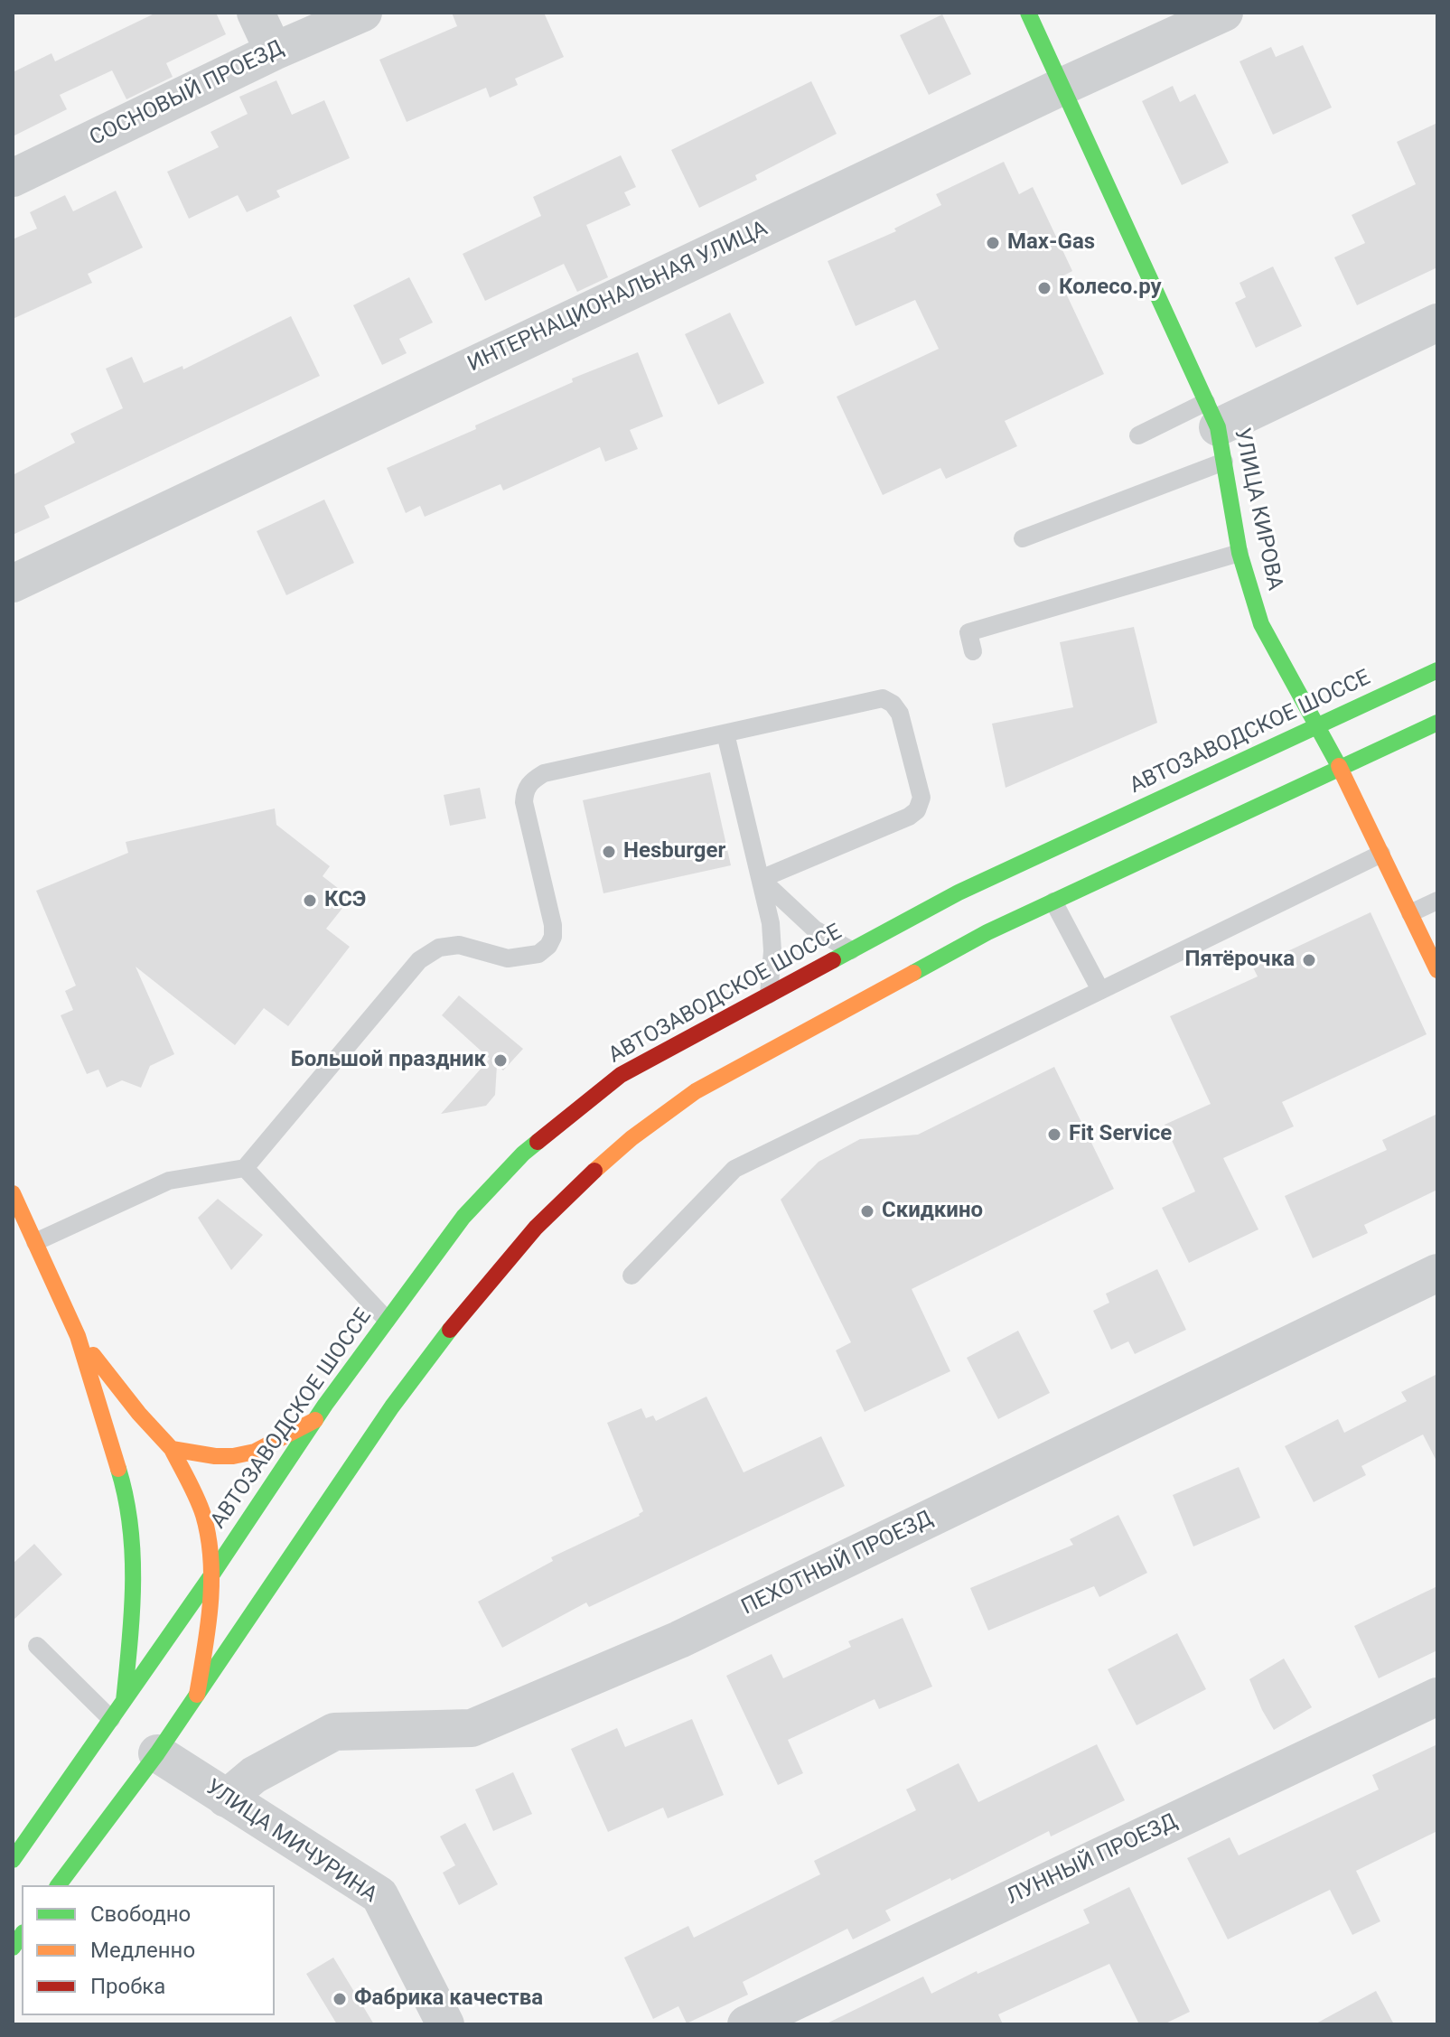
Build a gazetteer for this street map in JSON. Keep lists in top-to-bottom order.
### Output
{
  "streets": {
    "main road": ["УЛИЦА КИРОВА", "АВТОЗАВОДСКОЕ ШОССЕ"],
    "street": [
      "СОСНОВЫЙ ПРОЕЗД",
      "ИНТЕРНАЦИОНАЛЬНАЯ УЛИЦА",
      "ПЕХОТНЫЙ ПРОЕЗД",
      "УЛИЦА МИЧУРИНА",
      "ЛУННЫЙ ПРОЕЗД"
    ]
  },
  "crossings": [
    ["ИНТЕРНАЦИОНАЛЬНАЯ УЛИЦА", "УЛИЦА КИРОВА"],
    ["УЛИЦА КИРОВА", "АВТОЗАВОДСКОЕ ШОССЕ"],
    ["ПЕХОТНЫЙ ПРОЕЗД", "УЛИЦА МИЧУРИНА"]
  ],
  "places": [
    "Max-Gas",
    "Колесо.ру",
    "Hesburger",
    "КСЭ",
    "Пятёрочка",
    "Большой праздник",
    "Fit Service",
    "Скидкино",
    "Фабрика качества"
  ],
  "legend": ["Свободно", "Медленно", "Пробка"]
}
